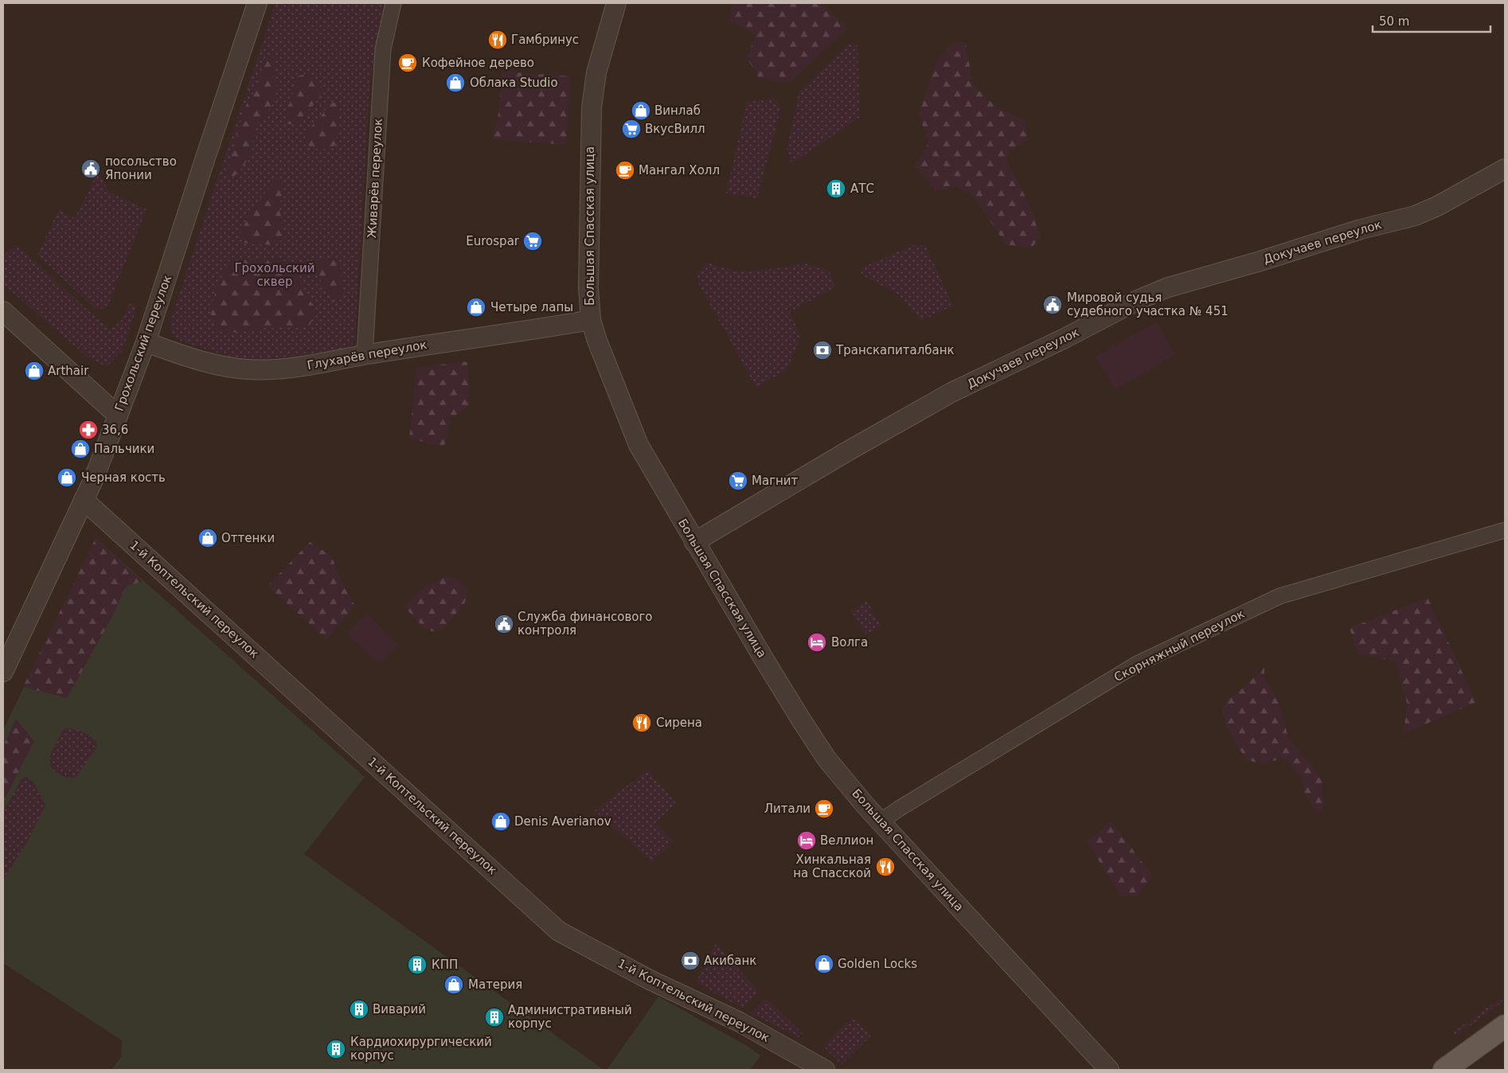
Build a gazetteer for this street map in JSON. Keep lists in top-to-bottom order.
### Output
{
  "streets": {
    "street": [
      "Живарёв переулок",
      "Большая Спасская улица",
      "Докучаев переулок",
      "Грохольский переулок",
      "Глухарёв переулок",
      "1-й Коптельский переулок",
      "Скорняжный переулок"
    ]
  },
  "crossings": [
    ["Живарёв переулок", "Глухарёв переулок"],
    ["Большая Спасская улица", "Докучаев переулок"],
    ["Большая Спасская улица", "Глухарёв переулок"],
    ["Большая Спасская улица", "Скорняжный переулок"],
    ["Грохольский переулок", "Глухарёв переулок"],
    ["Грохольский переулок", "1-й Коптельский переулок"]
  ],
  "parks": ["Грохольский сквер"],
  "places": {
    "restaurant": ["Гамбринус", "Сирена", "Хинкальная на Спасской"],
    "cafe": ["Кофейное дерево", "Мангал Холл", "Литали"],
    "shop": [
      "Облака Studio",
      "Винлаб",
      "Четыре лапы",
      "Arthair",
      "Пальчики",
      "Черная кость",
      "Оттенки",
      "Denis Averianov",
      "Golden Locks",
      "Материя"
    ],
    "supermarket": ["ВкусВилл", "Eurospar", "Магнит"],
    "public building": ["посольство Японии", "Мировой судья судебного участка № 451", "Служба финансового контроля"],
    "building": [
      "АТС",
      "КПП",
      "Виварий",
      "Административный корпус",
      "Кардиохирургический корпус"
    ],
    "bank": ["Транскапиталбанк", "Акибанк"],
    "pharmacy": ["36,6"],
    "hotel": ["Волга", "Веллион"]
  },
  "scale_bar": "50 m"
}
